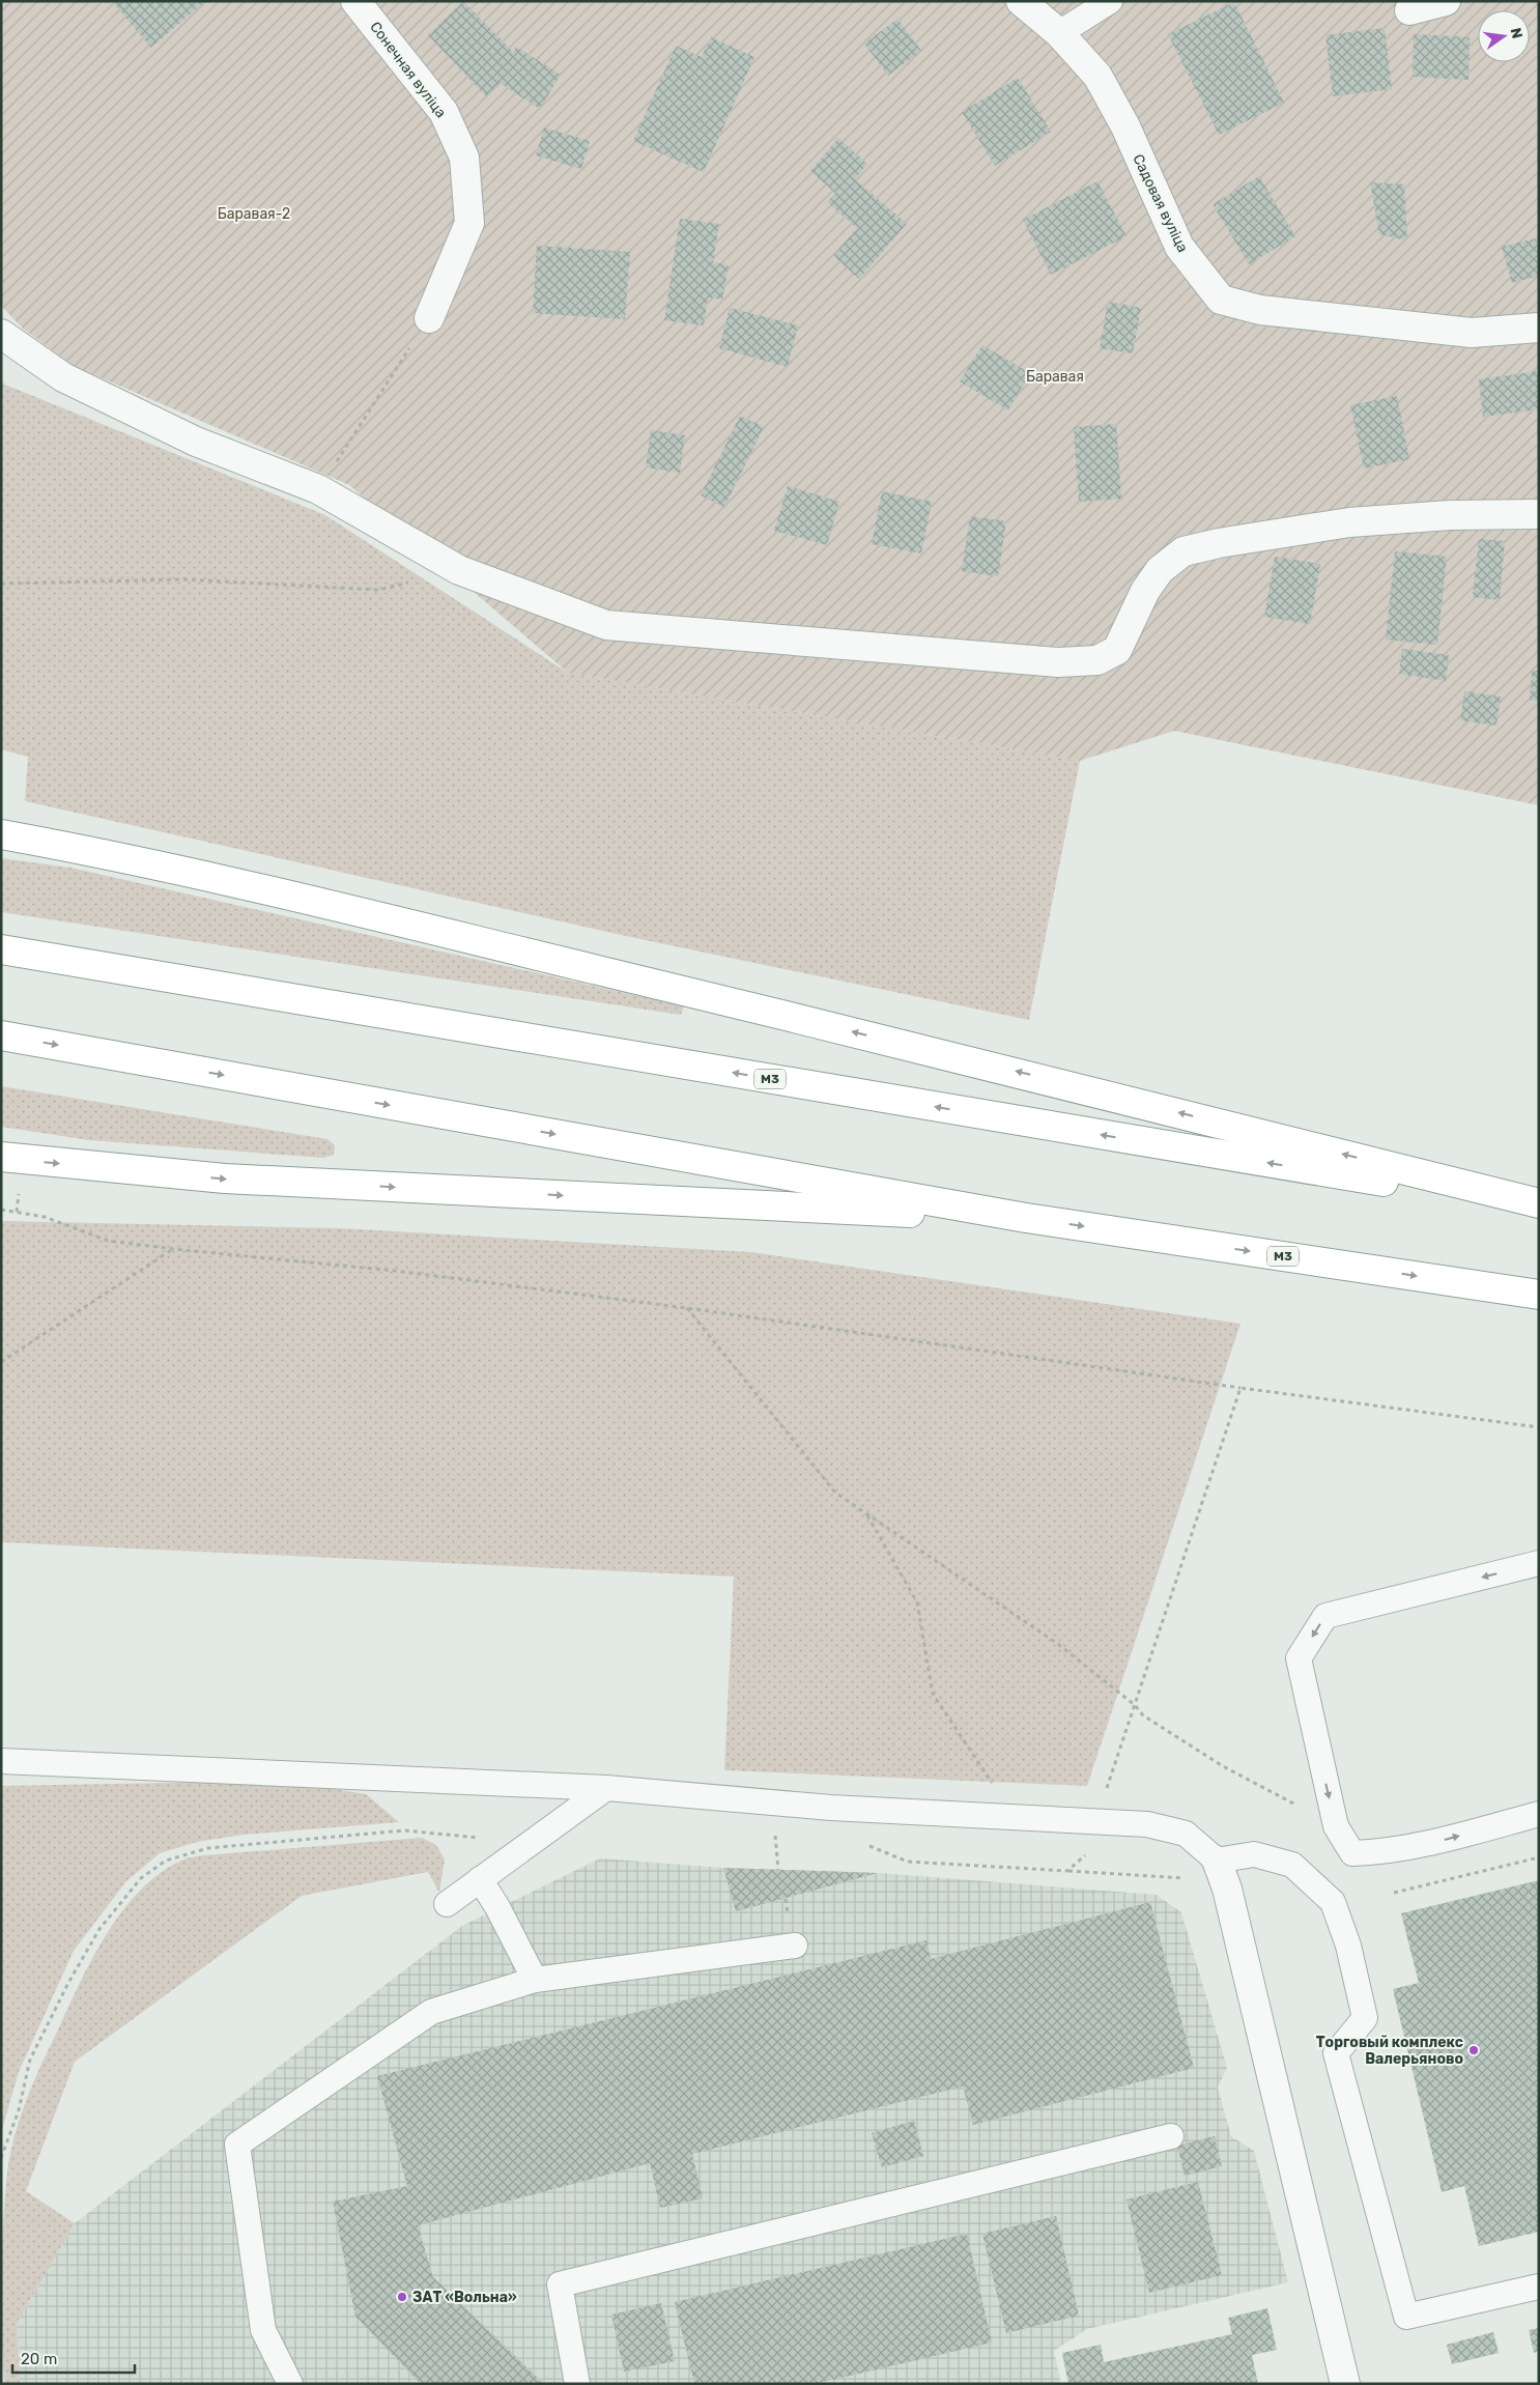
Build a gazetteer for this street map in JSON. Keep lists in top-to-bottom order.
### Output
{
  "streets": {
    "highway": ["М3"],
    "street": ["Сонечная вуліца", "Садовая вуліца"]
  },
  "parks": ["Баравая-2", "Баравая"],
  "places": ["Торговый комплекс Валерьяново", "ЗАТ «Вольна»"],
  "scale_bar": "20 m",
  "north": "right"
}
